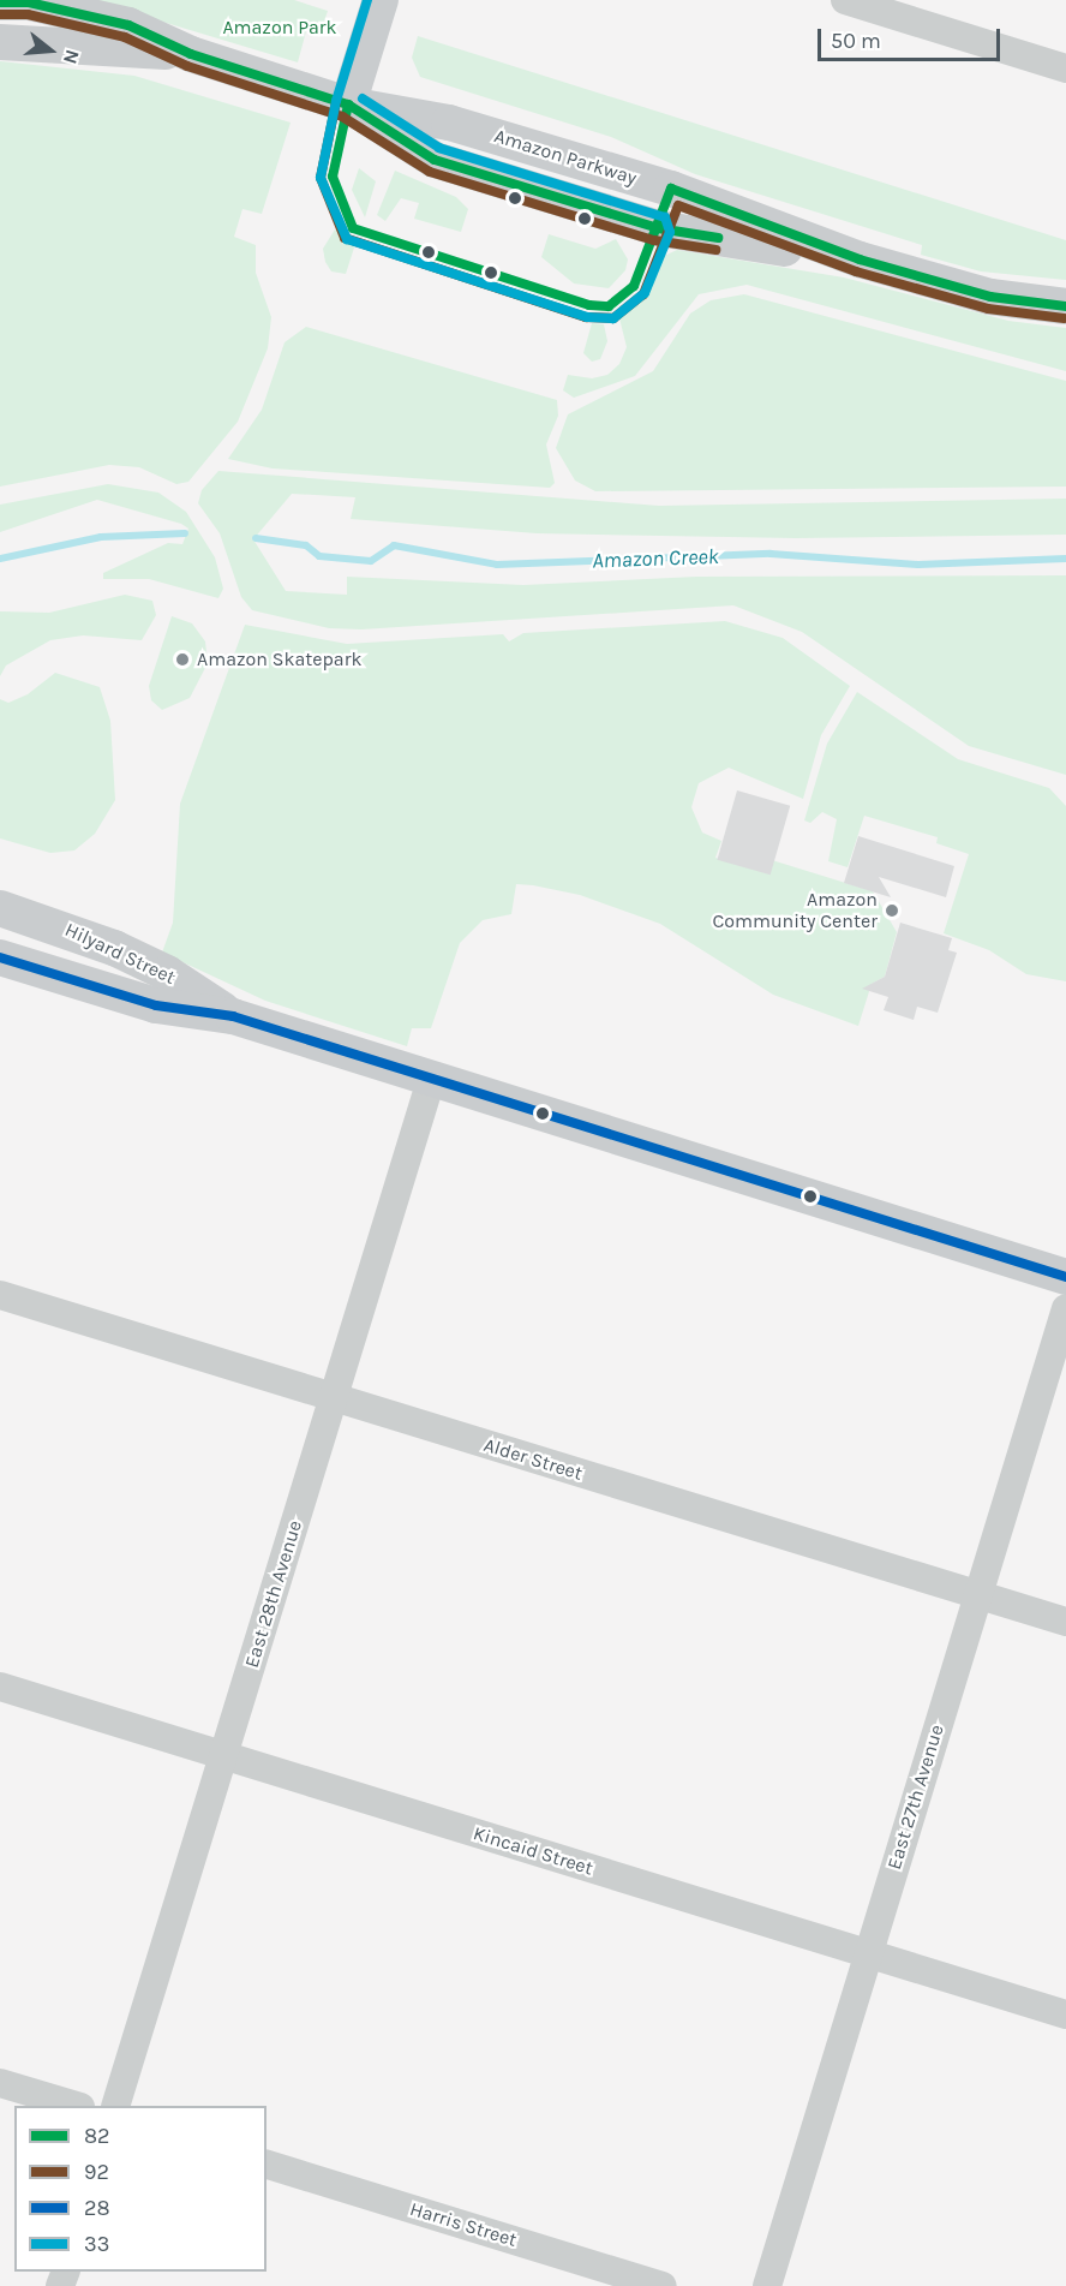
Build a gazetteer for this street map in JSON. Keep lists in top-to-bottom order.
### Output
{
  "streets": {
    "main road": ["Amazon Parkway", "Hilyard Street"],
    "street": [
      "Alder Street",
      "East 28th Avenue",
      "East 27th Avenue",
      "Kincaid Street",
      "Harris Street"
    ]
  },
  "crossings": [
    ["Hilyard Street", "East 28th Avenue"],
    ["Alder Street", "East 28th Avenue"],
    ["Alder Street", "East 27th Avenue"],
    ["East 28th Avenue", "Kincaid Street"],
    ["East 27th Avenue", "Kincaid Street"]
  ],
  "water": ["Amazon Creek"],
  "parks": ["Amazon Park"],
  "places": ["Amazon Skatepark", "Amazon Community Center"],
  "lines": [
    "transit line 33",
    "transit line 82",
    "transit line 92",
    "transit line 28"
  ],
  "legend": [
    "82",
    "92",
    "28",
    "33"
  ],
  "scale_bar": "50 m",
  "north": "right"
}
